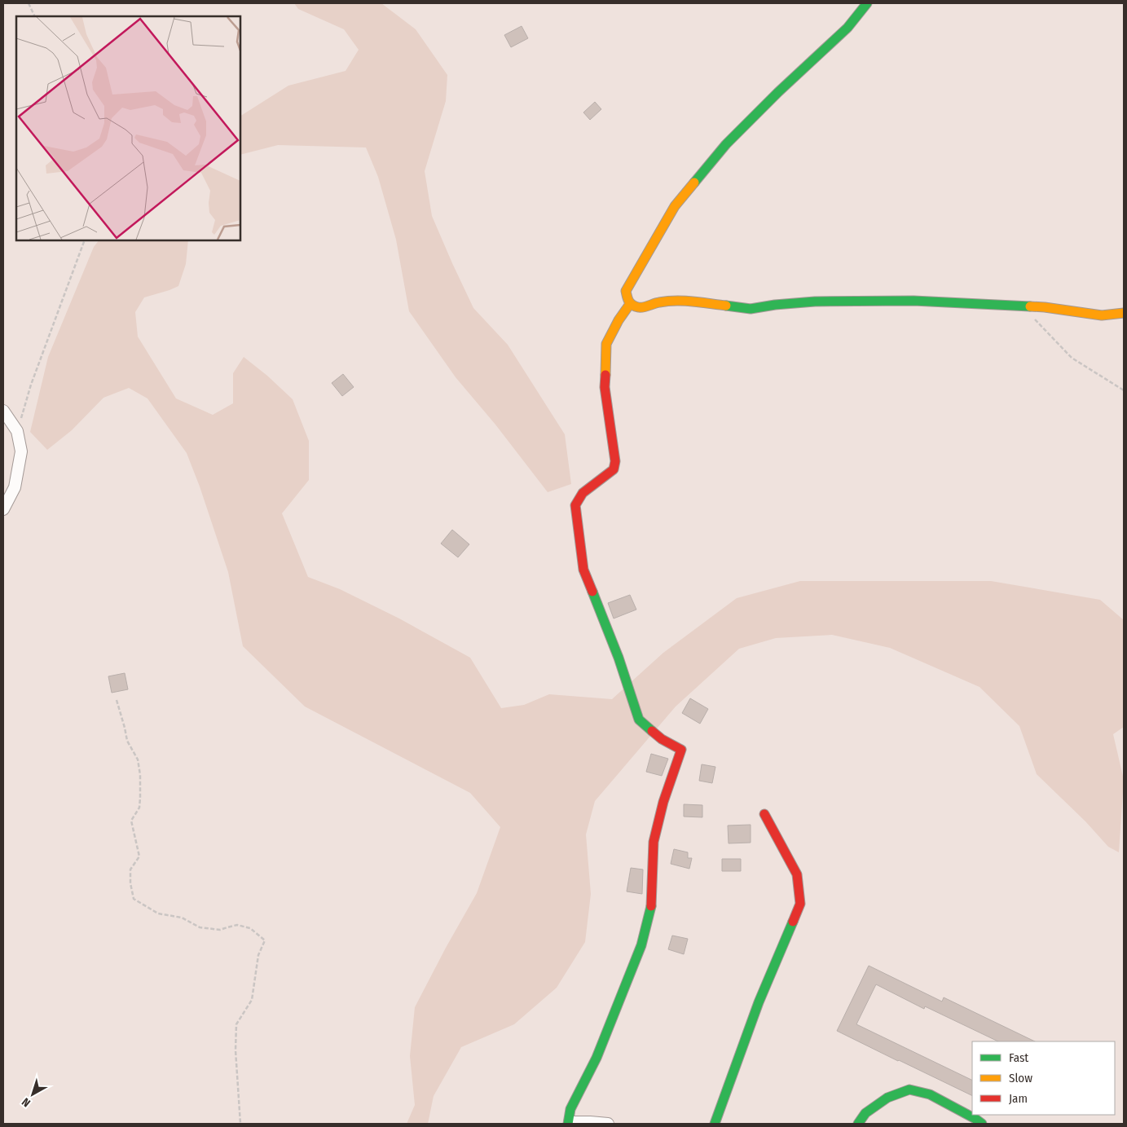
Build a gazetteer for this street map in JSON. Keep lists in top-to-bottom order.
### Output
{
  "legend": ["Fast", "Slow", "Jam"],
  "north": "bottom left"
}
